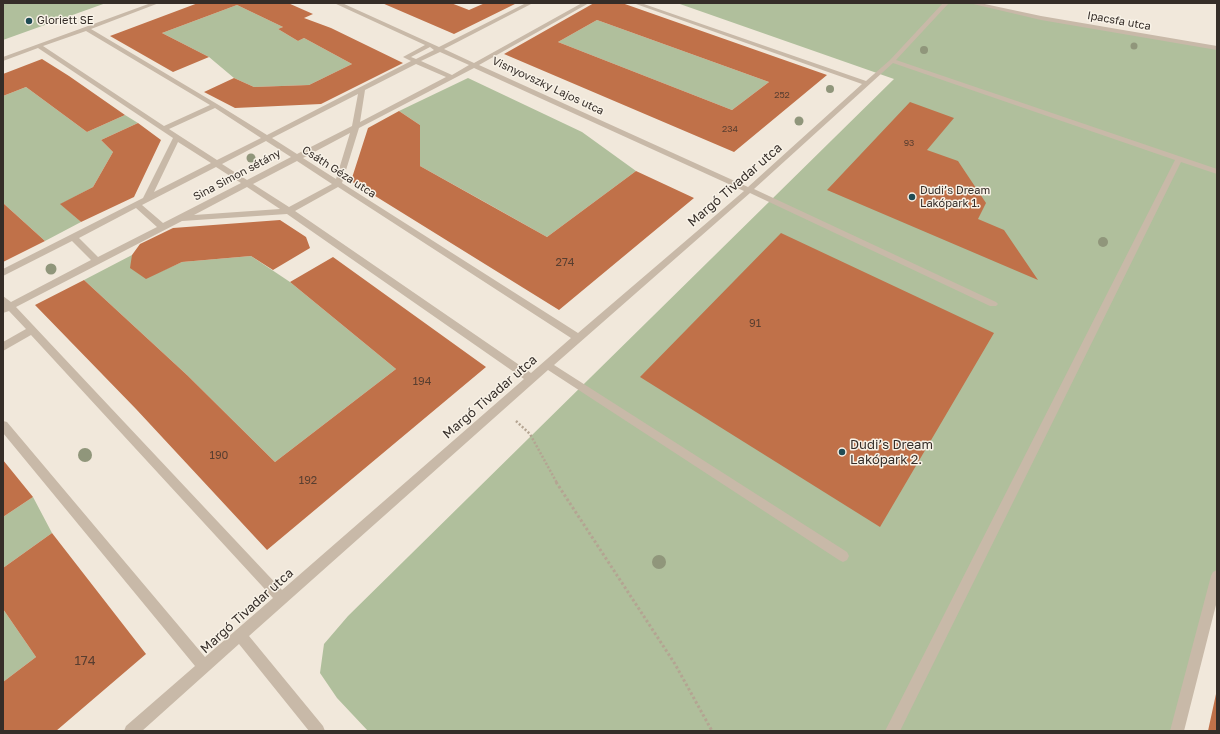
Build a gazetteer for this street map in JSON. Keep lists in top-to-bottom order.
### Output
{
  "streets": {
    "street": [
      "Ipacsfa utca",
      "Visnyovszky Lajos utca",
      "Csáth Géza utca",
      "Sina Simon sétány",
      "Margó Tivadar utca"
    ]
  },
  "crossings": [
    ["Visnyovszky Lajos utca", "Sina Simon sétány"],
    ["Visnyovszky Lajos utca", "Margó Tivadar utca"],
    ["Csáth Géza utca", "Sina Simon sétány"],
    ["Csáth Géza utca", "Margó Tivadar utca"]
  ],
  "places": ["Gloriett SE", "Dudi’s Dream Lakópark 1.", "Dudi’s Dream Lakópark 2."],
  "house_numbers": [
    "252",
    "234",
    "93",
    "274",
    "91",
    "194",
    "190",
    "192",
    "174"
  ]
}
